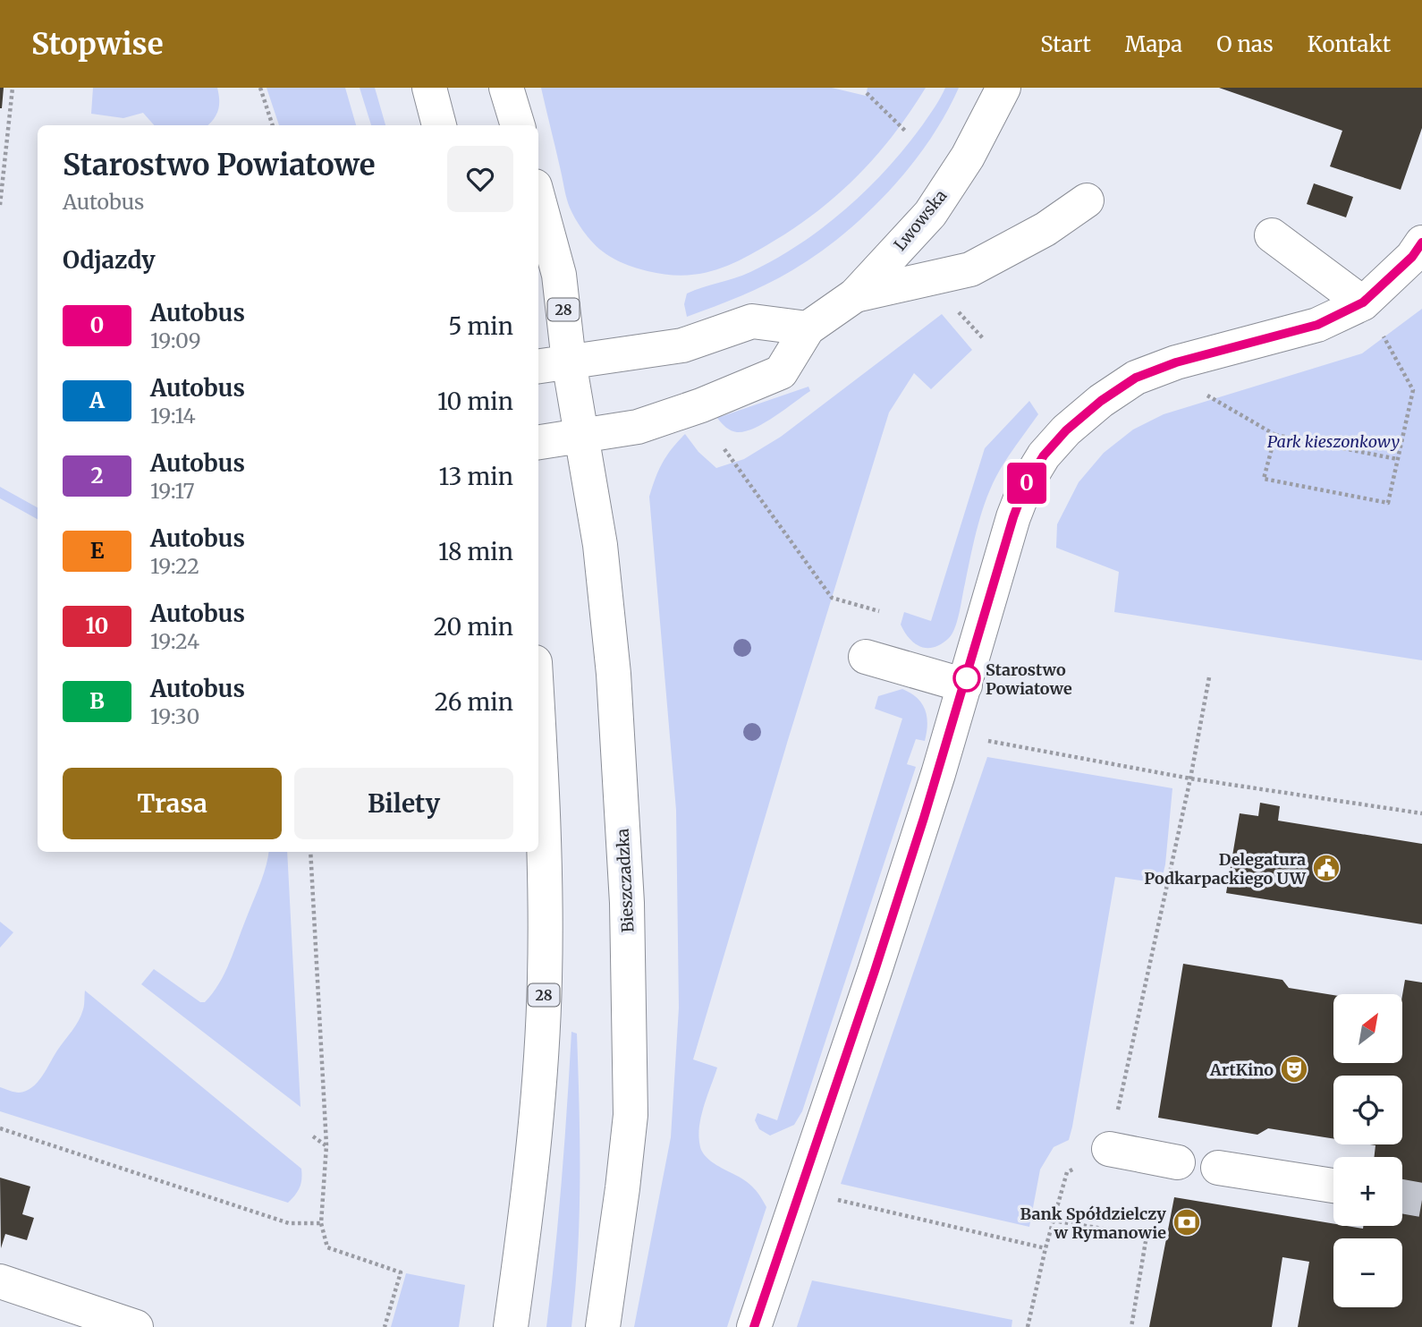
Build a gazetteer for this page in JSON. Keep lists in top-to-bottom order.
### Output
{
  "streets": {
    "main road": ["Lwowska", "28", "Bieszczadzka"]
  },
  "crossings": [
    ["Lwowska", "28"],
    ["Lwowska", "Bieszczadzka"],
    ["28", "Bieszczadzka"]
  ],
  "parks": ["Park kieszonkowy"],
  "places": {
    "other": ["Starostwo Powiatowe"],
    "public building": ["Delegatura Podkarpackiego UW"],
    "theatre": ["ArtKino"],
    "bank": ["Bank Spółdzielczy w Rymanowie"]
  },
  "lines": ["bus line 0"],
  "north": "top right",
  "page": {
    "header": "Stopwise",
    "nav": [
      "Start",
      "Mapa",
      "O nas",
      "Kontakt"
    ],
    "on_map": "0",
    "heading": [
      ["Starostwo Powiatowe", "Autobus"],
      "Odjazdy"
    ],
    "list": [
      {
        "mark": "0",
        "name": "Autobus",
        "note": "19:09",
        "value": "5 min"
      },
      {
        "mark": "A",
        "name": "Autobus",
        "note": "19:14",
        "value": "10 min"
      },
      {
        "mark": "2",
        "name": "Autobus",
        "note": "19:17",
        "value": "13 min"
      },
      {
        "mark": "E",
        "name": "Autobus",
        "note": "19:22",
        "value": "18 min"
      },
      {
        "mark": "10",
        "name": "Autobus",
        "note": "19:24",
        "value": "20 min"
      },
      {
        "mark": "B",
        "name": "Autobus",
        "note": "19:30",
        "value": "26 min"
      }
    ],
    "buttons": ["Trasa", "Bilety"],
    "map_buttons": ["+", "−"]
  }
}
